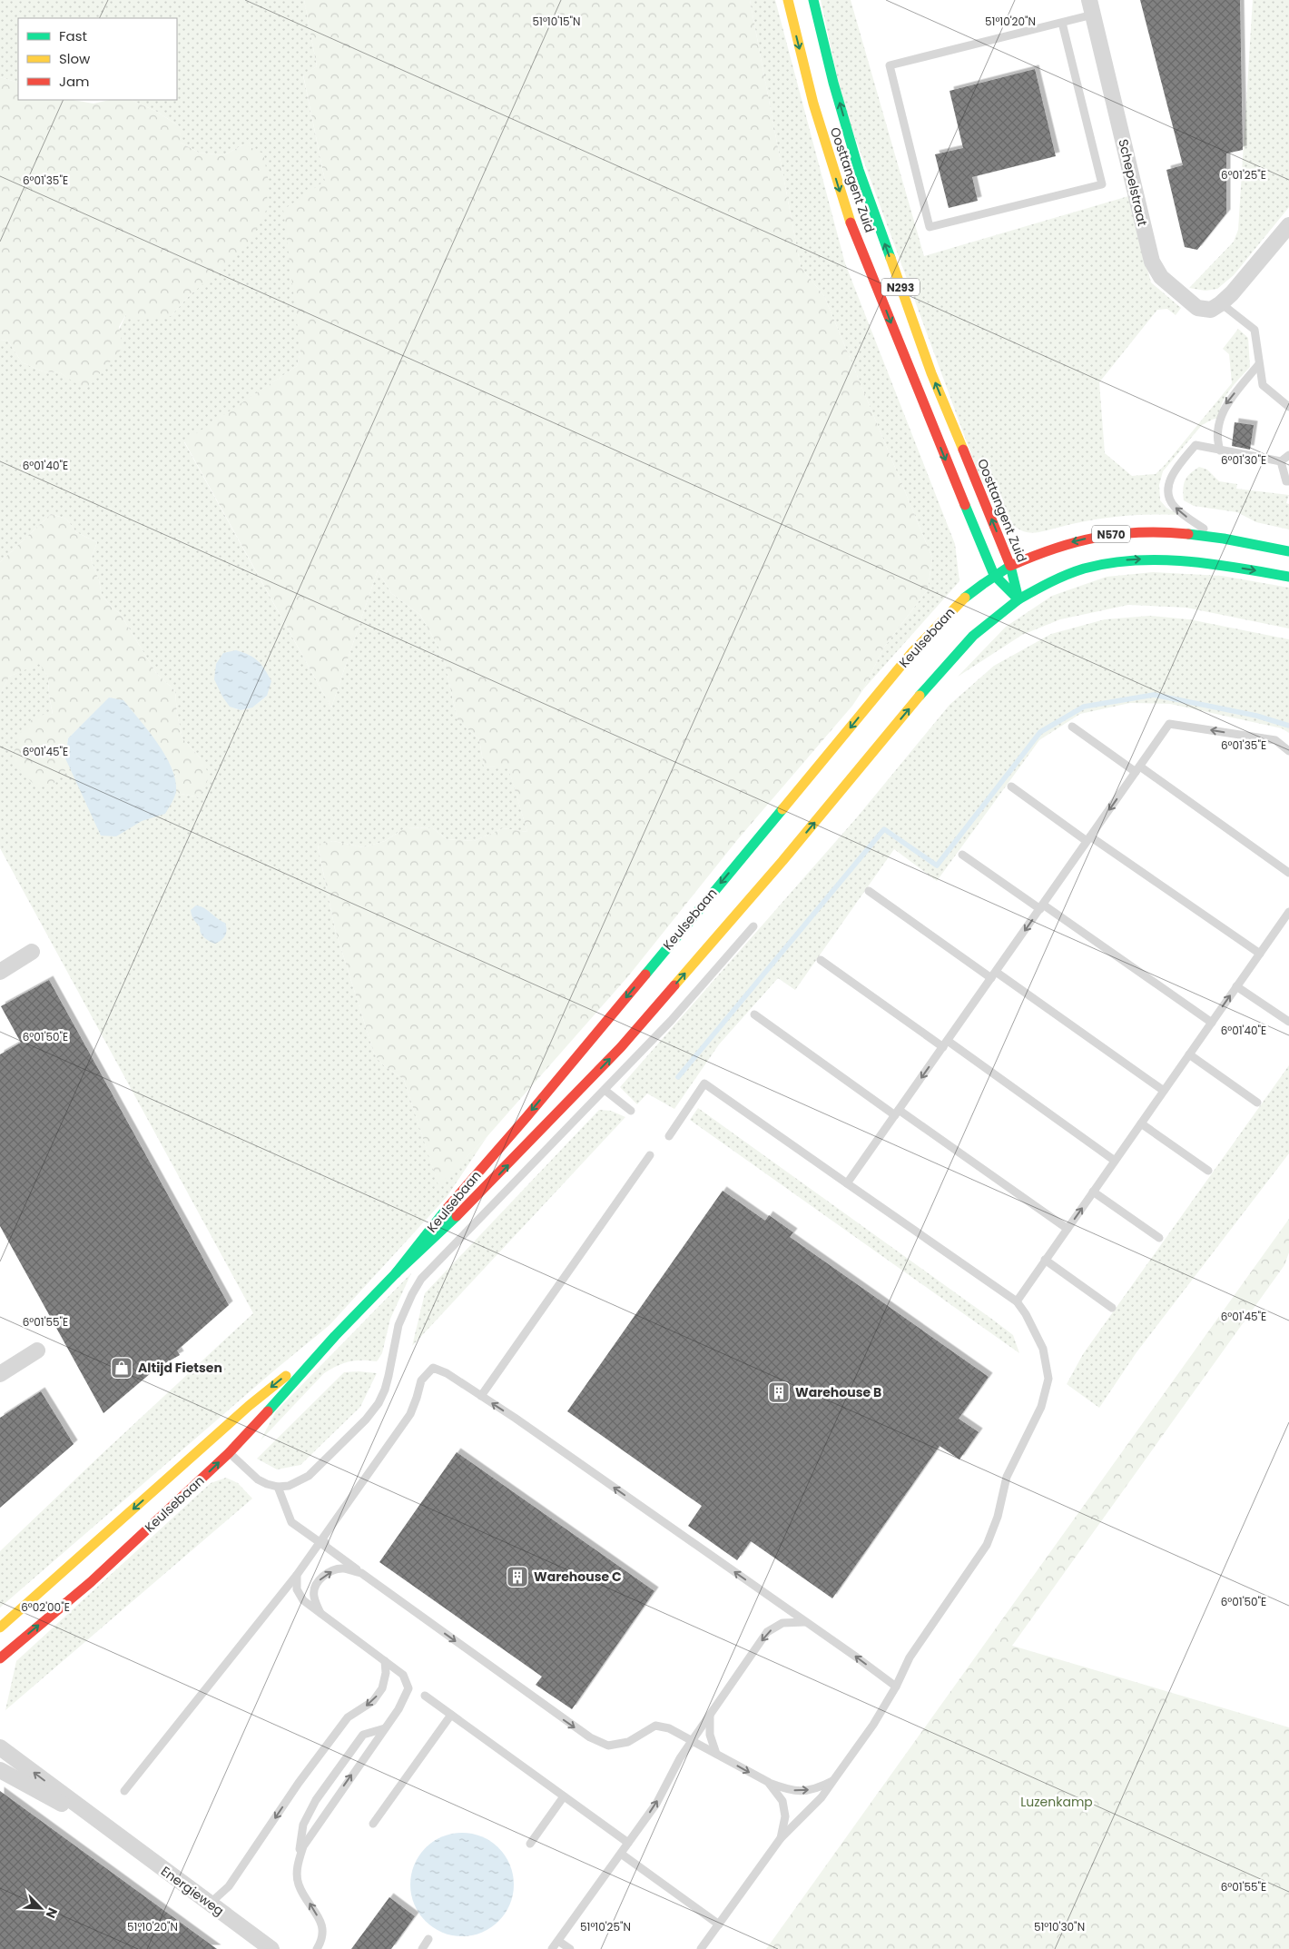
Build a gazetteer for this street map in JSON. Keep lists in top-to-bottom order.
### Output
{
  "streets": {
    "main road": [
      "Oosttangent Zuid",
      "N293",
      "N570",
      "Keulsebaan"
    ],
    "street": ["Schepelstraat", "Energieweg"]
  },
  "crossings": [
    ["Oosttangent Zuid", "N570"],
    ["Oosttangent Zuid", "Keulsebaan"],
    ["N570", "Keulsebaan"]
  ],
  "parks": ["Luzenkamp"],
  "places": {
    "shop": ["Altijd Fietsen"],
    "building": ["Warehouse B", "Warehouse C"]
  },
  "legend": ["Fast", "Slow", "Jam"],
  "north": "bottom right",
  "coordinates": [
    "51°10'15\"N",
    "51°10'20\"N",
    "6°01'25\"E",
    "6°01'35\"E",
    "6°01'30\"E",
    "6°01'40\"E",
    "6°01'45\"E",
    "6°01'50\"E",
    "6°01'55\"E",
    "6°02'00\"E",
    "51°10'25\"N",
    "51°10'30\"N"
  ]
}
